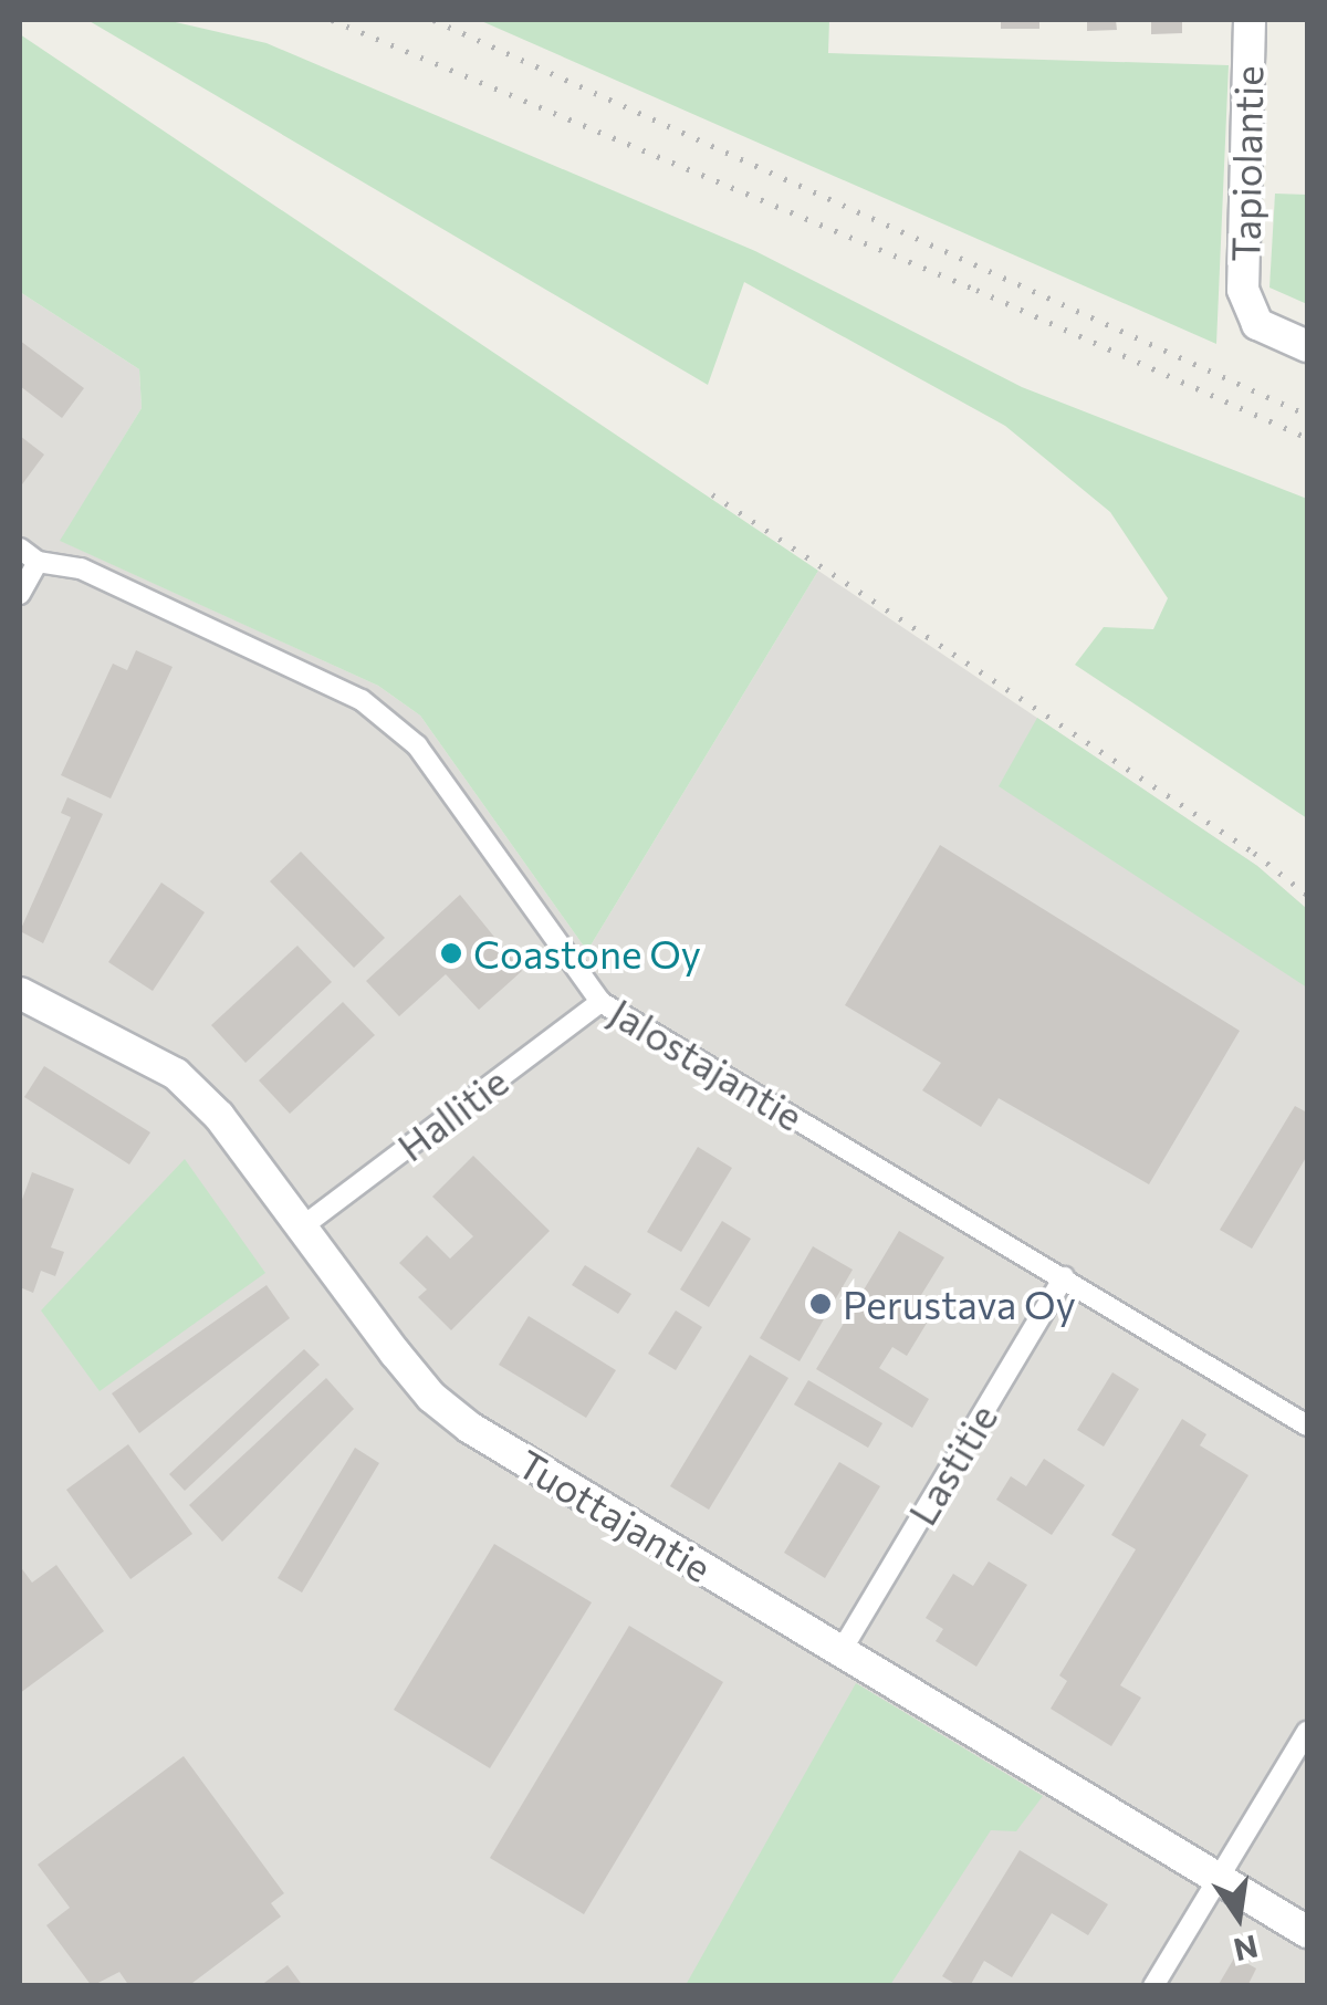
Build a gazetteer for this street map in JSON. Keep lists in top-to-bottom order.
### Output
{
  "streets": {
    "street": [
      "Tapiolantie",
      "Jalostajantie",
      "Hallitie",
      "Lastitie",
      "Tuottajantie"
    ]
  },
  "crossings": [
    ["Jalostajantie", "Hallitie"],
    ["Jalostajantie", "Lastitie"],
    ["Hallitie", "Tuottajantie"],
    ["Lastitie", "Tuottajantie"]
  ],
  "places": ["Coastone Oy", "Perustava Oy"],
  "north": "bottom"
}
